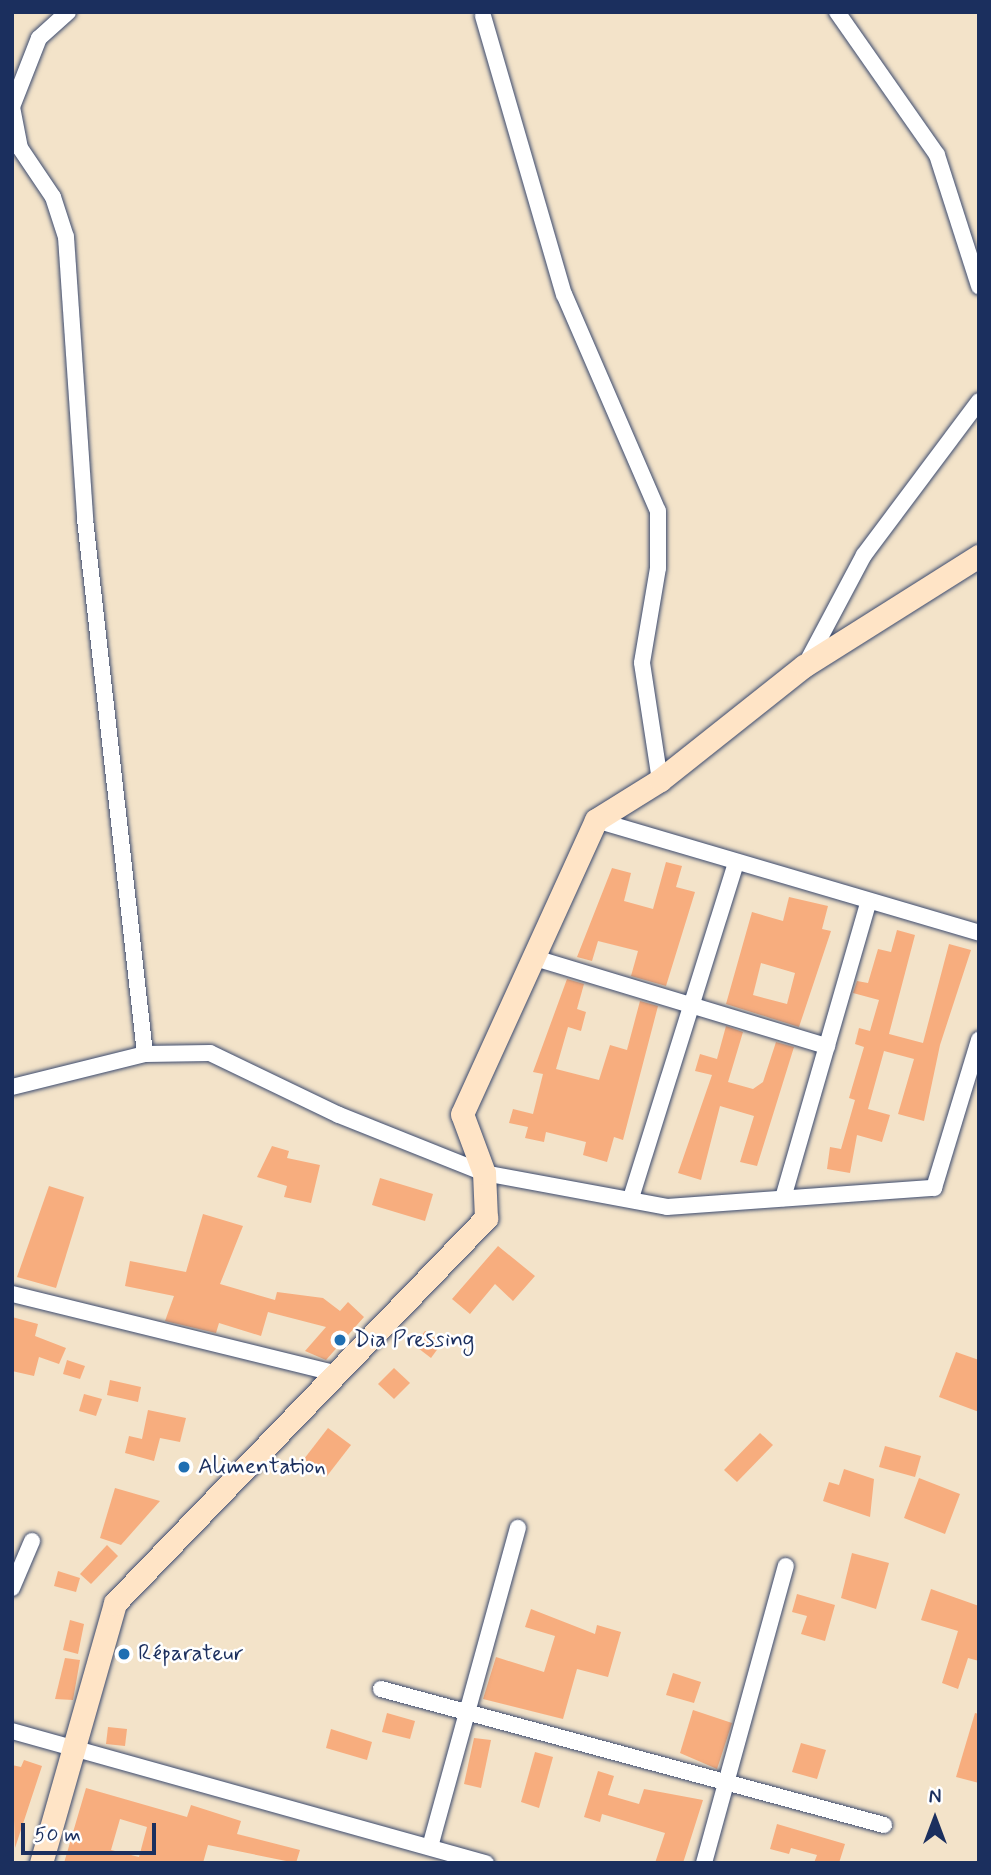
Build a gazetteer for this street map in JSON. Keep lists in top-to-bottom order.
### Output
{
  "places": ["Dia Pressing", "Alimentation", "Réparateur"],
  "scale_bar": "50 m",
  "north": "top"
}
